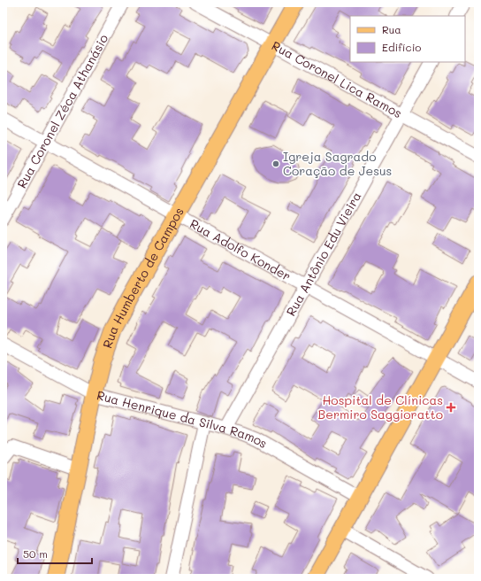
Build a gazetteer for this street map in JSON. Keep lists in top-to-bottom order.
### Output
{
  "streets": {
    "main road": ["Rua Humberto de Campos"],
    "street": [
      "Rua Coronel Lica Ramos",
      "Rua Coronel Zéca Athanásio",
      "Rua Adolfo Konder",
      "Rua Antônio Edu Vieira",
      "Rua Henrique da Silva Ramos"
    ]
  },
  "crossings": [
    ["Rua Coronel Lica Ramos", "Rua Antônio Edu Vieira"],
    ["Rua Coronel Lica Ramos", "Rua Humberto de Campos"],
    ["Rua Coronel Zéca Athanásio", "Rua Adolfo Konder"],
    ["Rua Adolfo Konder", "Rua Antônio Edu Vieira"],
    ["Rua Adolfo Konder", "Rua Humberto de Campos"],
    ["Rua Antônio Edu Vieira", "Rua Henrique da Silva Ramos"],
    ["Rua Humberto de Campos", "Rua Henrique da Silva Ramos"]
  ],
  "places": {
    "other": ["Igreja Sagrado Coração de Jesus"],
    "health": ["Hospital de Clínicas Bermiro Saggioratto"]
  },
  "legend": ["Rua", "Edifício"],
  "scale_bar": "50 m"
}
